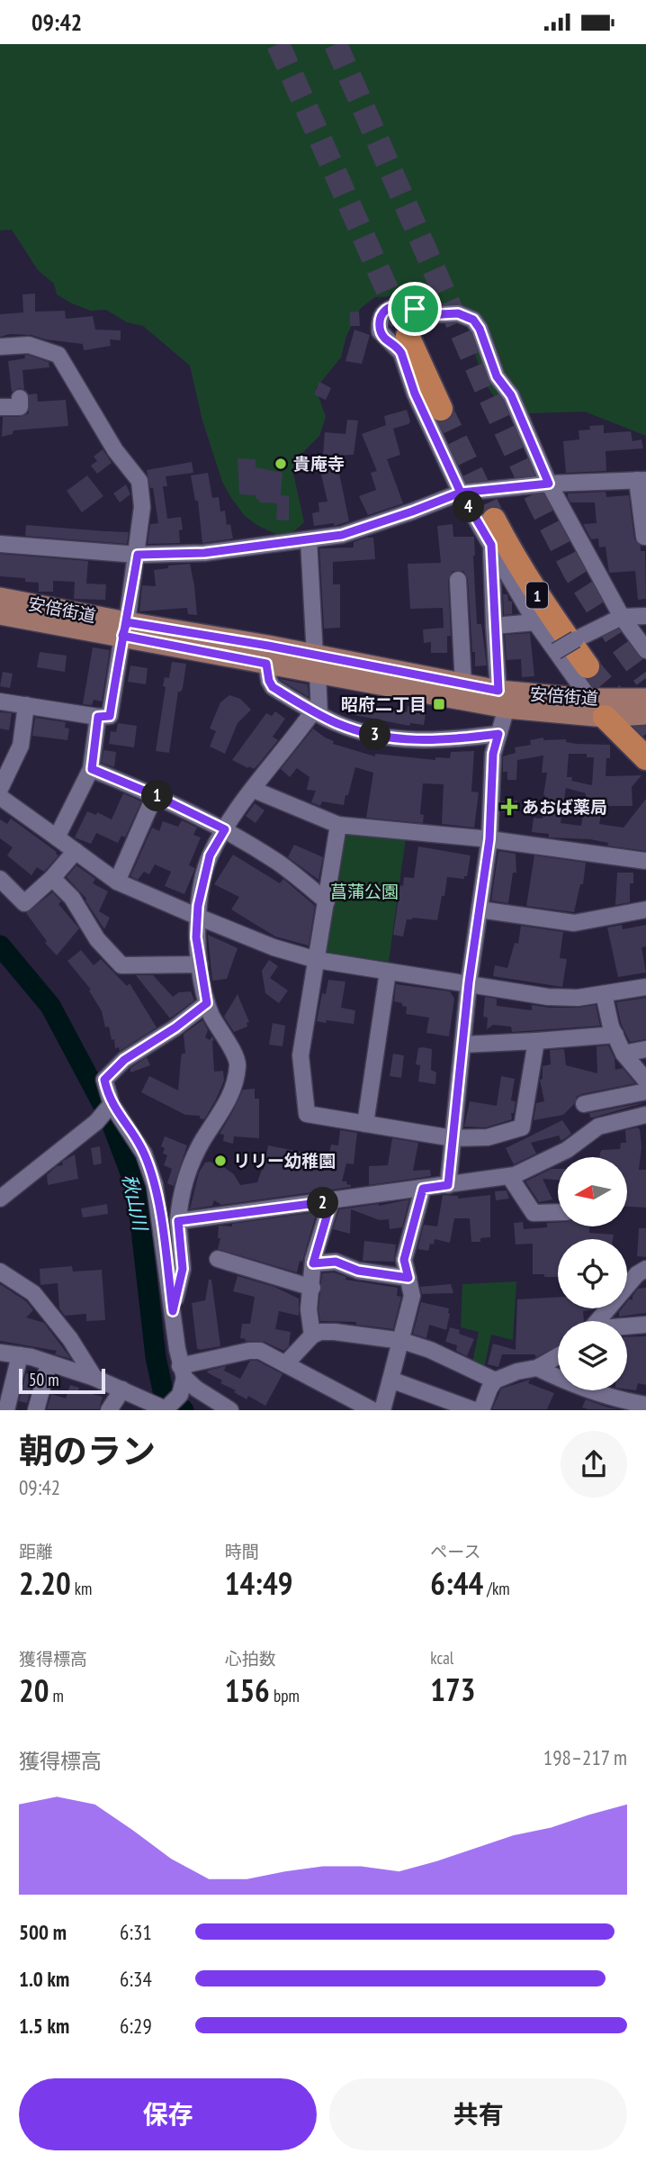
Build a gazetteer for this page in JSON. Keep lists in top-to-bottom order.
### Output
{
  "streets": {
    "highway": ["1"],
    "main road": ["安倍街道"]
  },
  "water": ["秋山川"],
  "parks": ["菖蒲公園"],
  "places": {
    "other": ["貴庵寺", "リリー幼稚園"],
    "transit": ["昭府二丁目"],
    "health": ["あおば薬局"]
  },
  "scale_bar": "50 m",
  "north": "left",
  "page": {
    "status": "09:42",
    "pins": [
      "4",
      "3",
      "1",
      "2"
    ],
    "scale": "50 m",
    "heading": ["朝のラン", "09:42"],
    "stats": [
      ["距離", "2.20 km"],
      ["時間", "14:49"],
      ["ペース", "6:44 /km"],
      ["獲得標高", "20 m"],
      ["心拍数", "156 bpm"],
      ["kcal", "173"]
    ],
    "chart": ["獲得標高", "198–217 m"],
    "list": [
      {
        "name": "500 m",
        "note": "6:31"
      },
      {
        "name": "1.0 km",
        "note": "6:34"
      },
      {
        "name": "1.5 km",
        "note": "6:29"
      }
    ],
    "buttons": ["保存", "共有"]
  }
}
